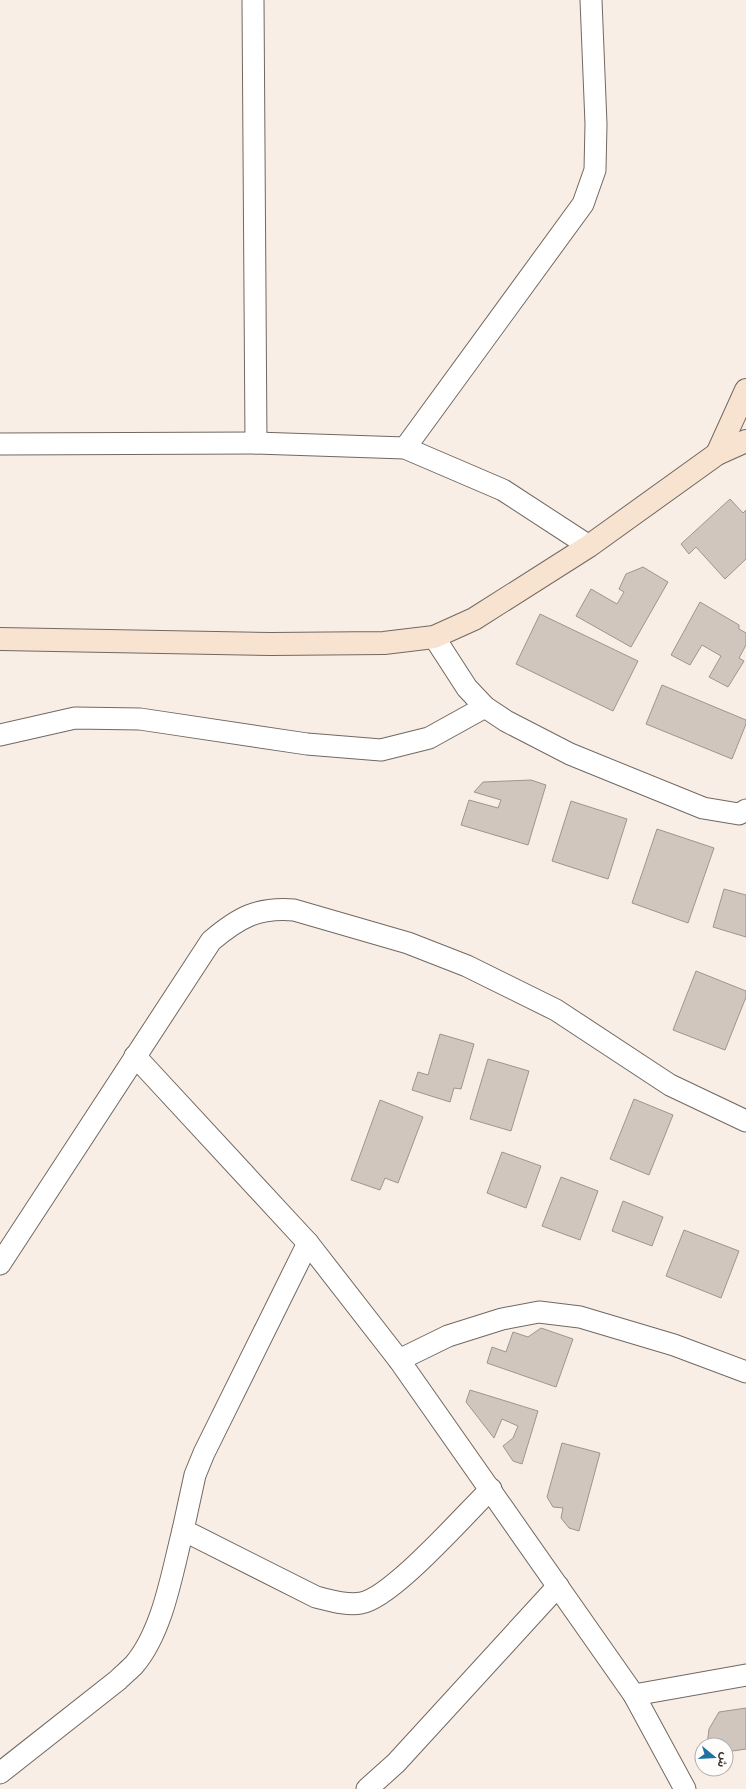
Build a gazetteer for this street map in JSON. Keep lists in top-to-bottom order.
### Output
{
  "north": "right"
}
